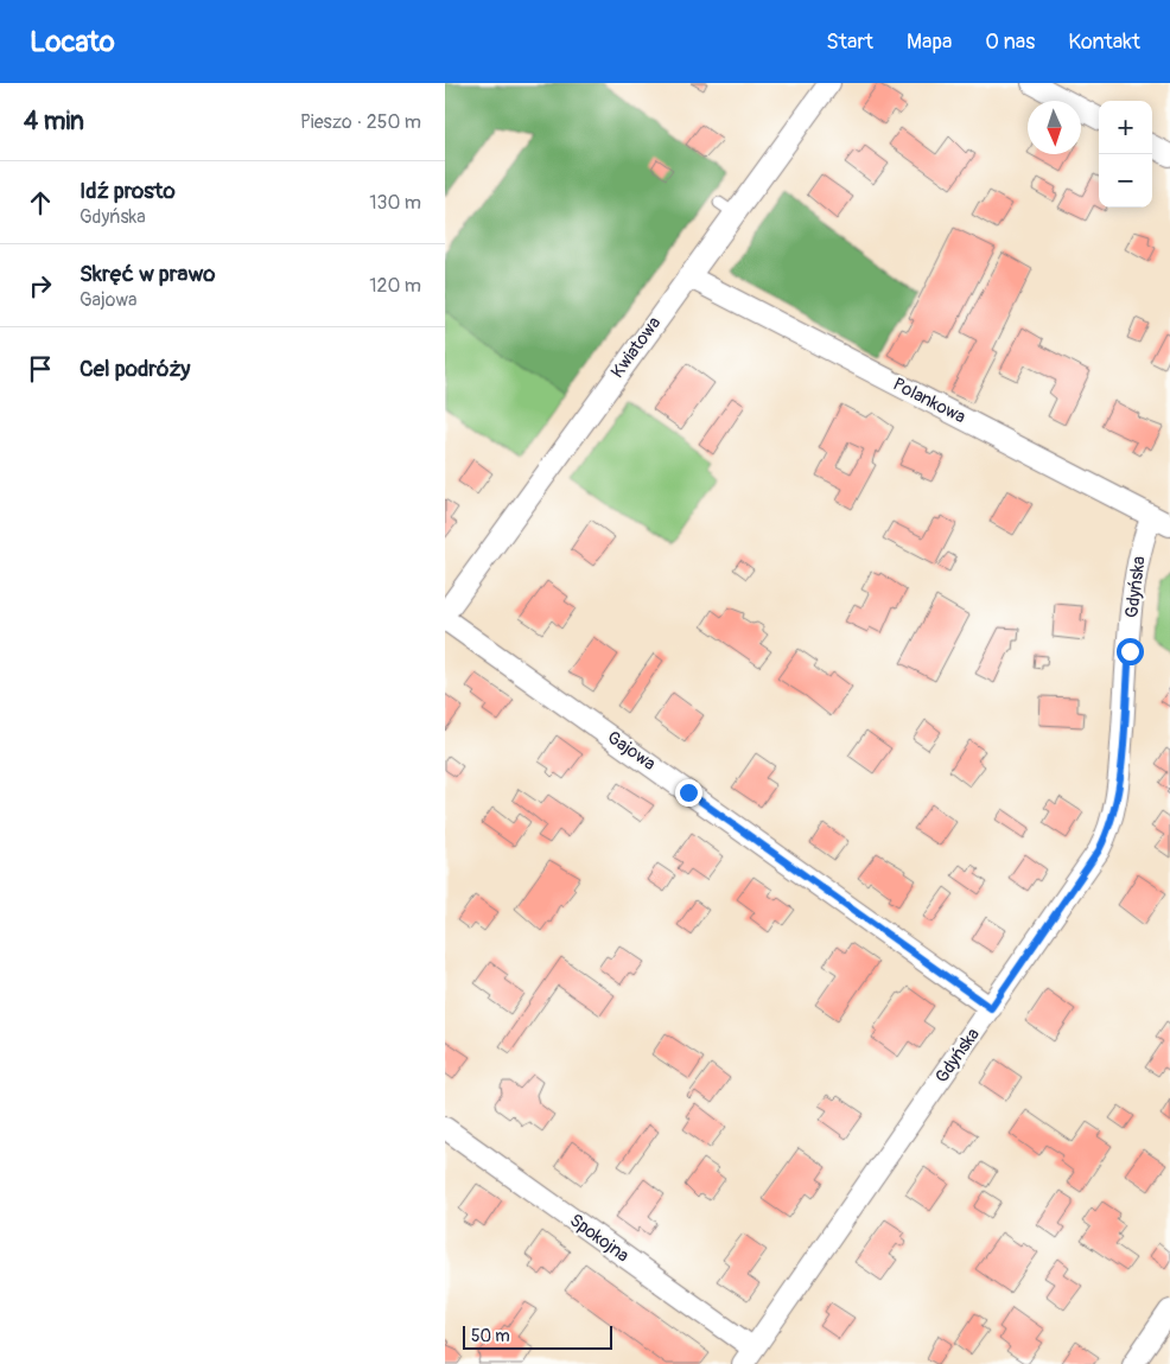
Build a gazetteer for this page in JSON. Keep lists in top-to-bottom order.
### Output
{
  "streets": {
    "street": [
      "Kwiatowa",
      "Polankowa",
      "Gdyńska",
      "Gajowa",
      "Spokojna"
    ]
  },
  "crossings": [
    ["Kwiatowa", "Polankowa"],
    ["Polankowa", "Gdyńska"],
    ["Gdyńska", "Gajowa"],
    ["Gdyńska", "Spokojna"]
  ],
  "scale_bar": "50 m",
  "north": "bottom",
  "page": {
    "header": "Locato",
    "nav": [
      "Start",
      "Mapa",
      "O nas",
      "Kontakt"
    ],
    "heading": ["4 min", "Pieszo · 250 m"],
    "map_buttons": ["+", "−"],
    "list": [
      ["Idź prosto", "Gdyńska", "130 m"],
      ["Skręć w prawo", "Gajowa", "120 m"],
      "Cel podróży"
    ],
    "scale": "50 m"
  }
}
